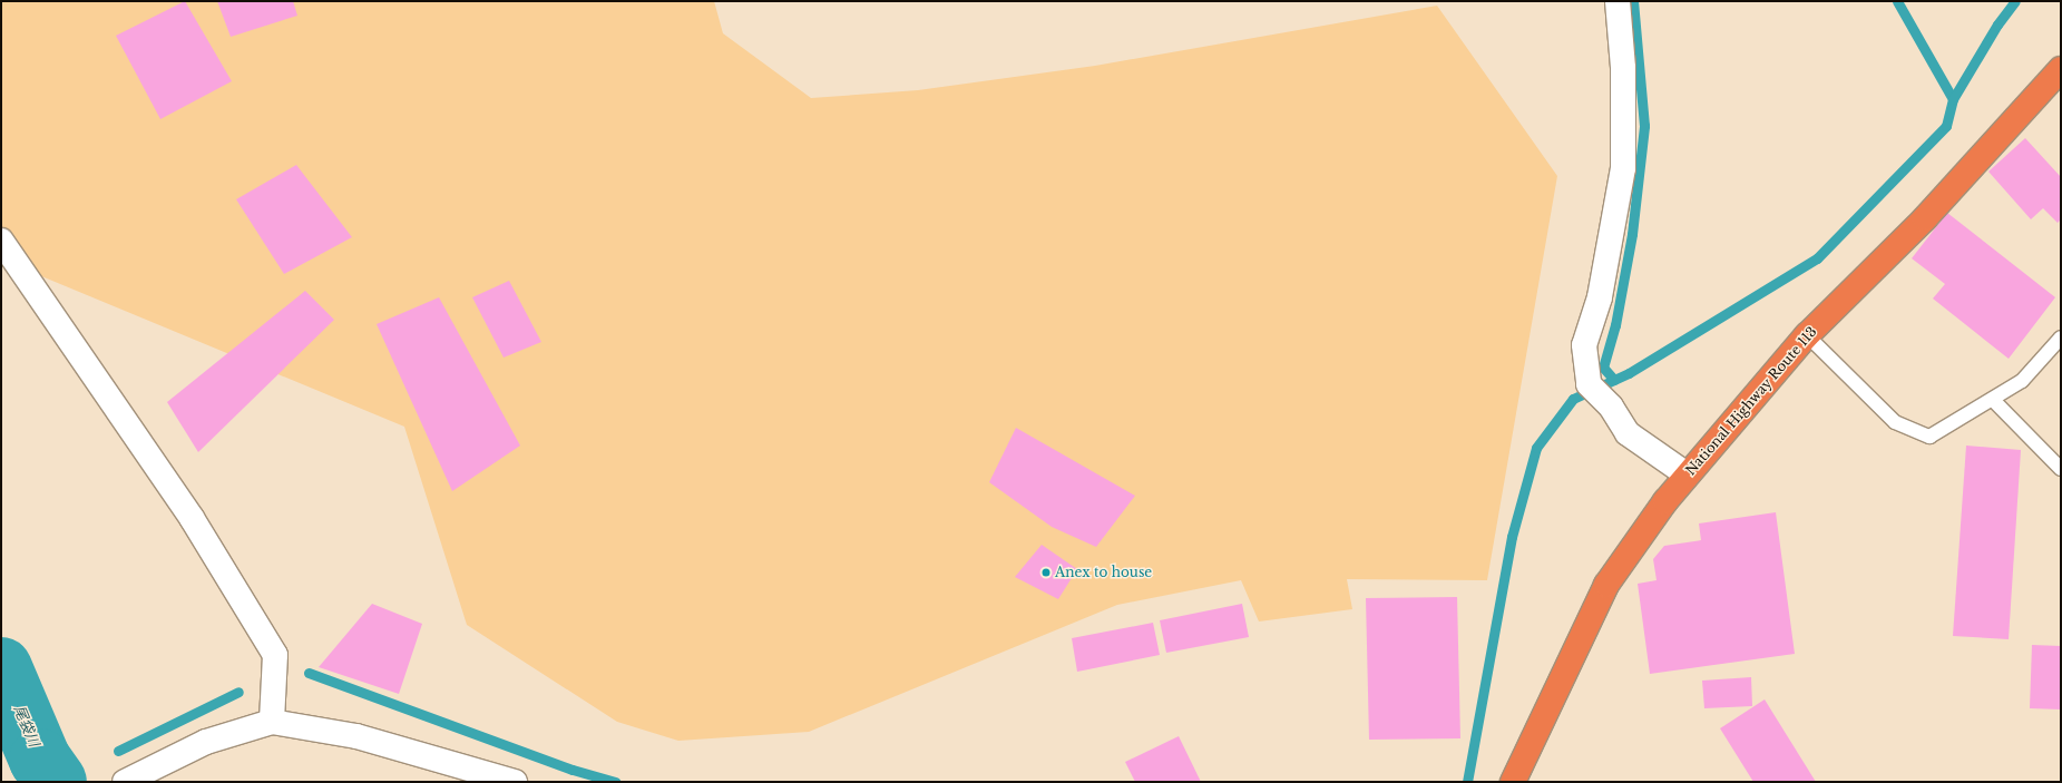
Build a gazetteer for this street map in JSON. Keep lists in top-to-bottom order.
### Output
{
  "streets": {
    "highway": ["National Highway Route 113"]
  },
  "water": ["尾袋川"],
  "places": ["Anex to house"]
}
